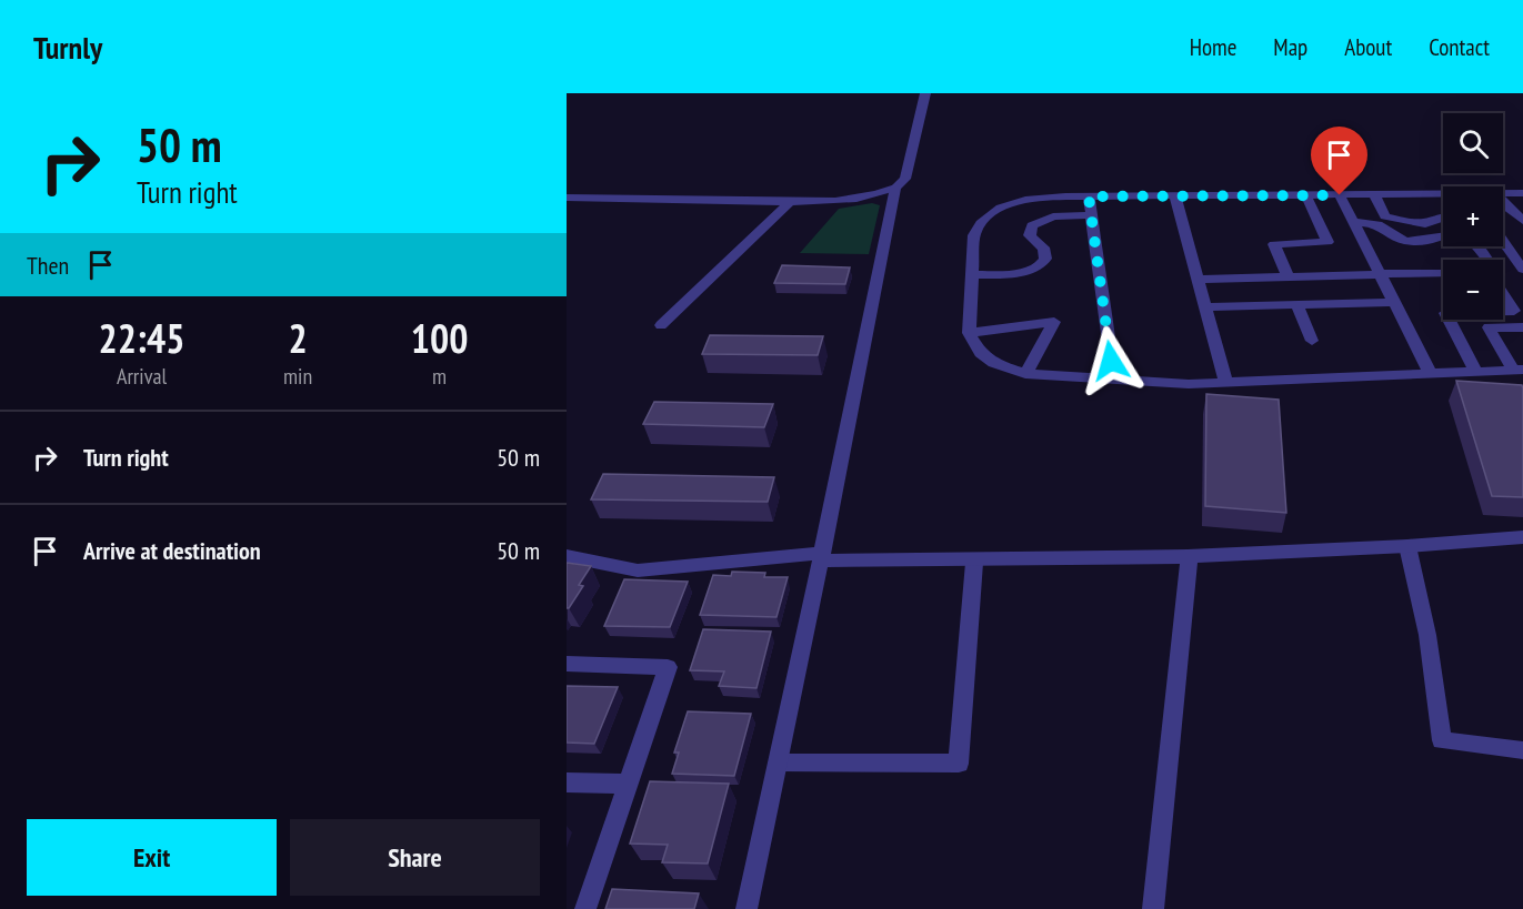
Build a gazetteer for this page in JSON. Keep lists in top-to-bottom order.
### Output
{
  "page": {
    "header": "Turnly",
    "nav": [
      "Home",
      "Map",
      "About",
      "Contact"
    ],
    "turn": ["50 m", "Turn right"],
    "map_buttons": ["+", "−"],
    "then": "Then",
    "eta": [
      "22:45",
      "Arrival",
      "2",
      "min",
      "100",
      "m"
    ],
    "list": [
      {
        "name": "Turn right",
        "value": "50 m"
      },
      {
        "name": "Arrive at destination",
        "value": "50 m"
      }
    ],
    "buttons": ["Exit", "Share"]
  }
}
